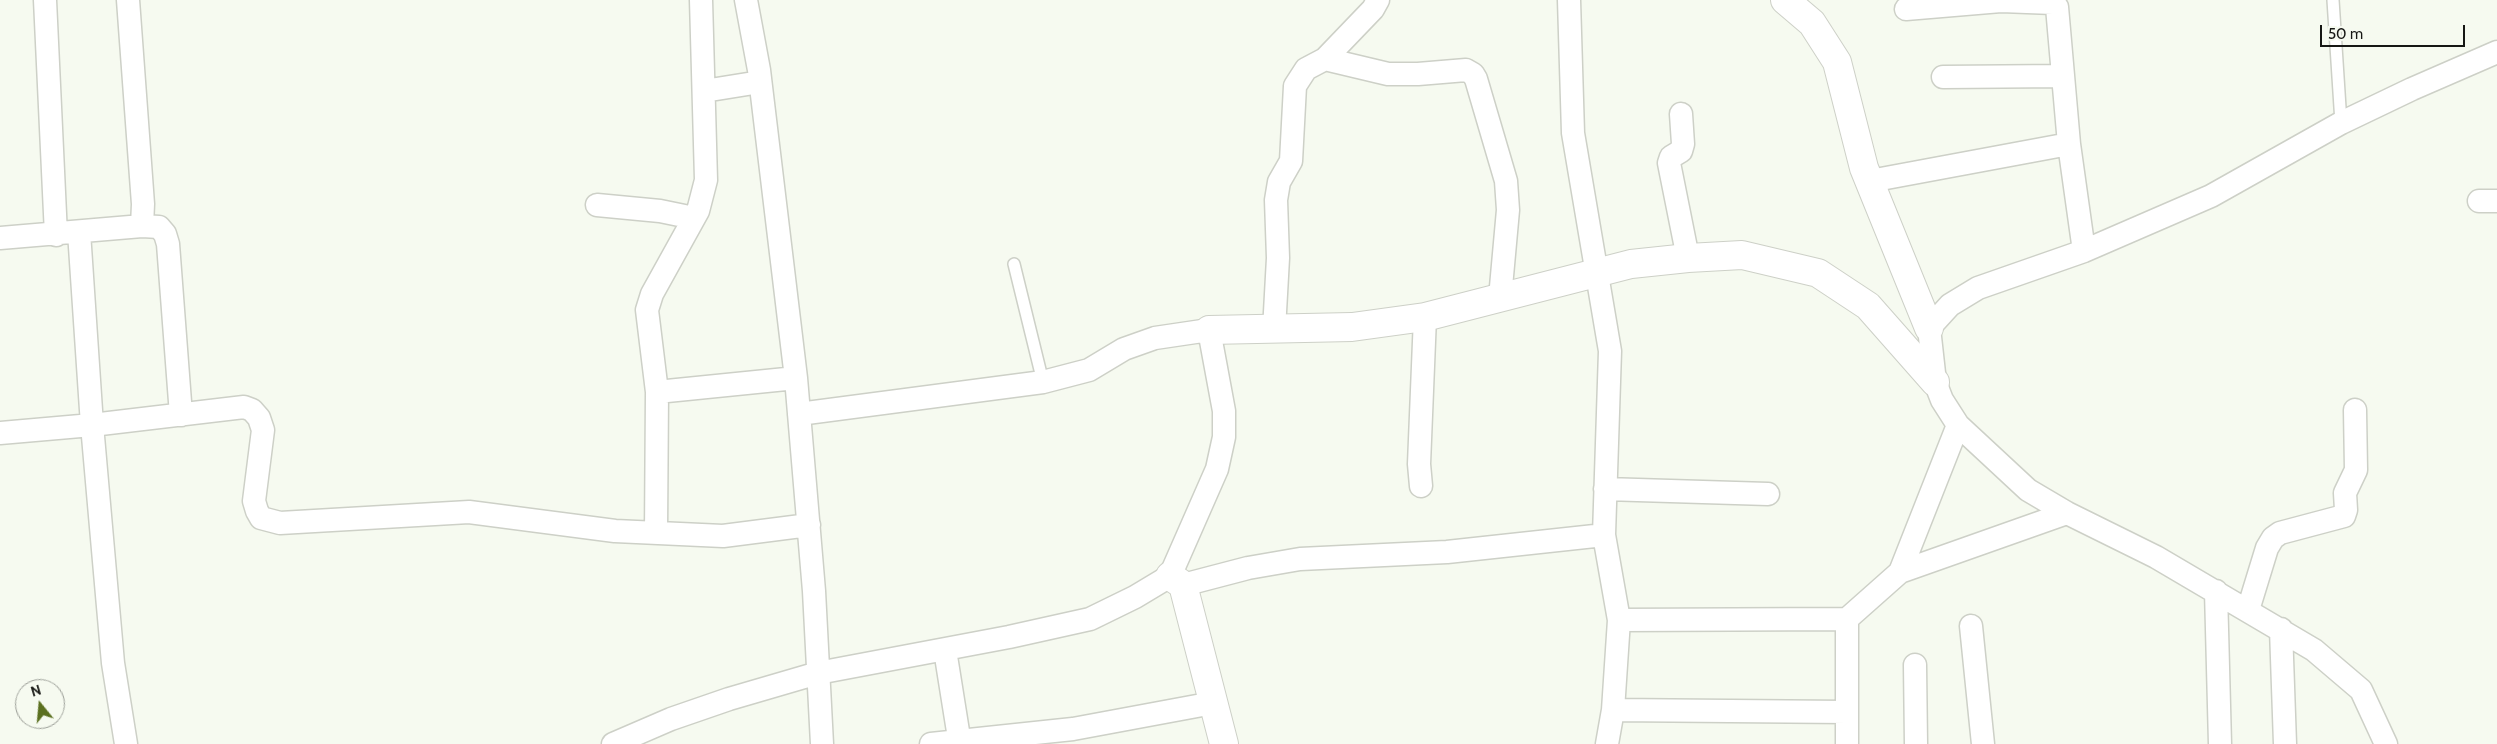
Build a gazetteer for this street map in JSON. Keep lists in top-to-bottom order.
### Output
{
  "scale_bar": "50 m",
  "north": "top"
}
